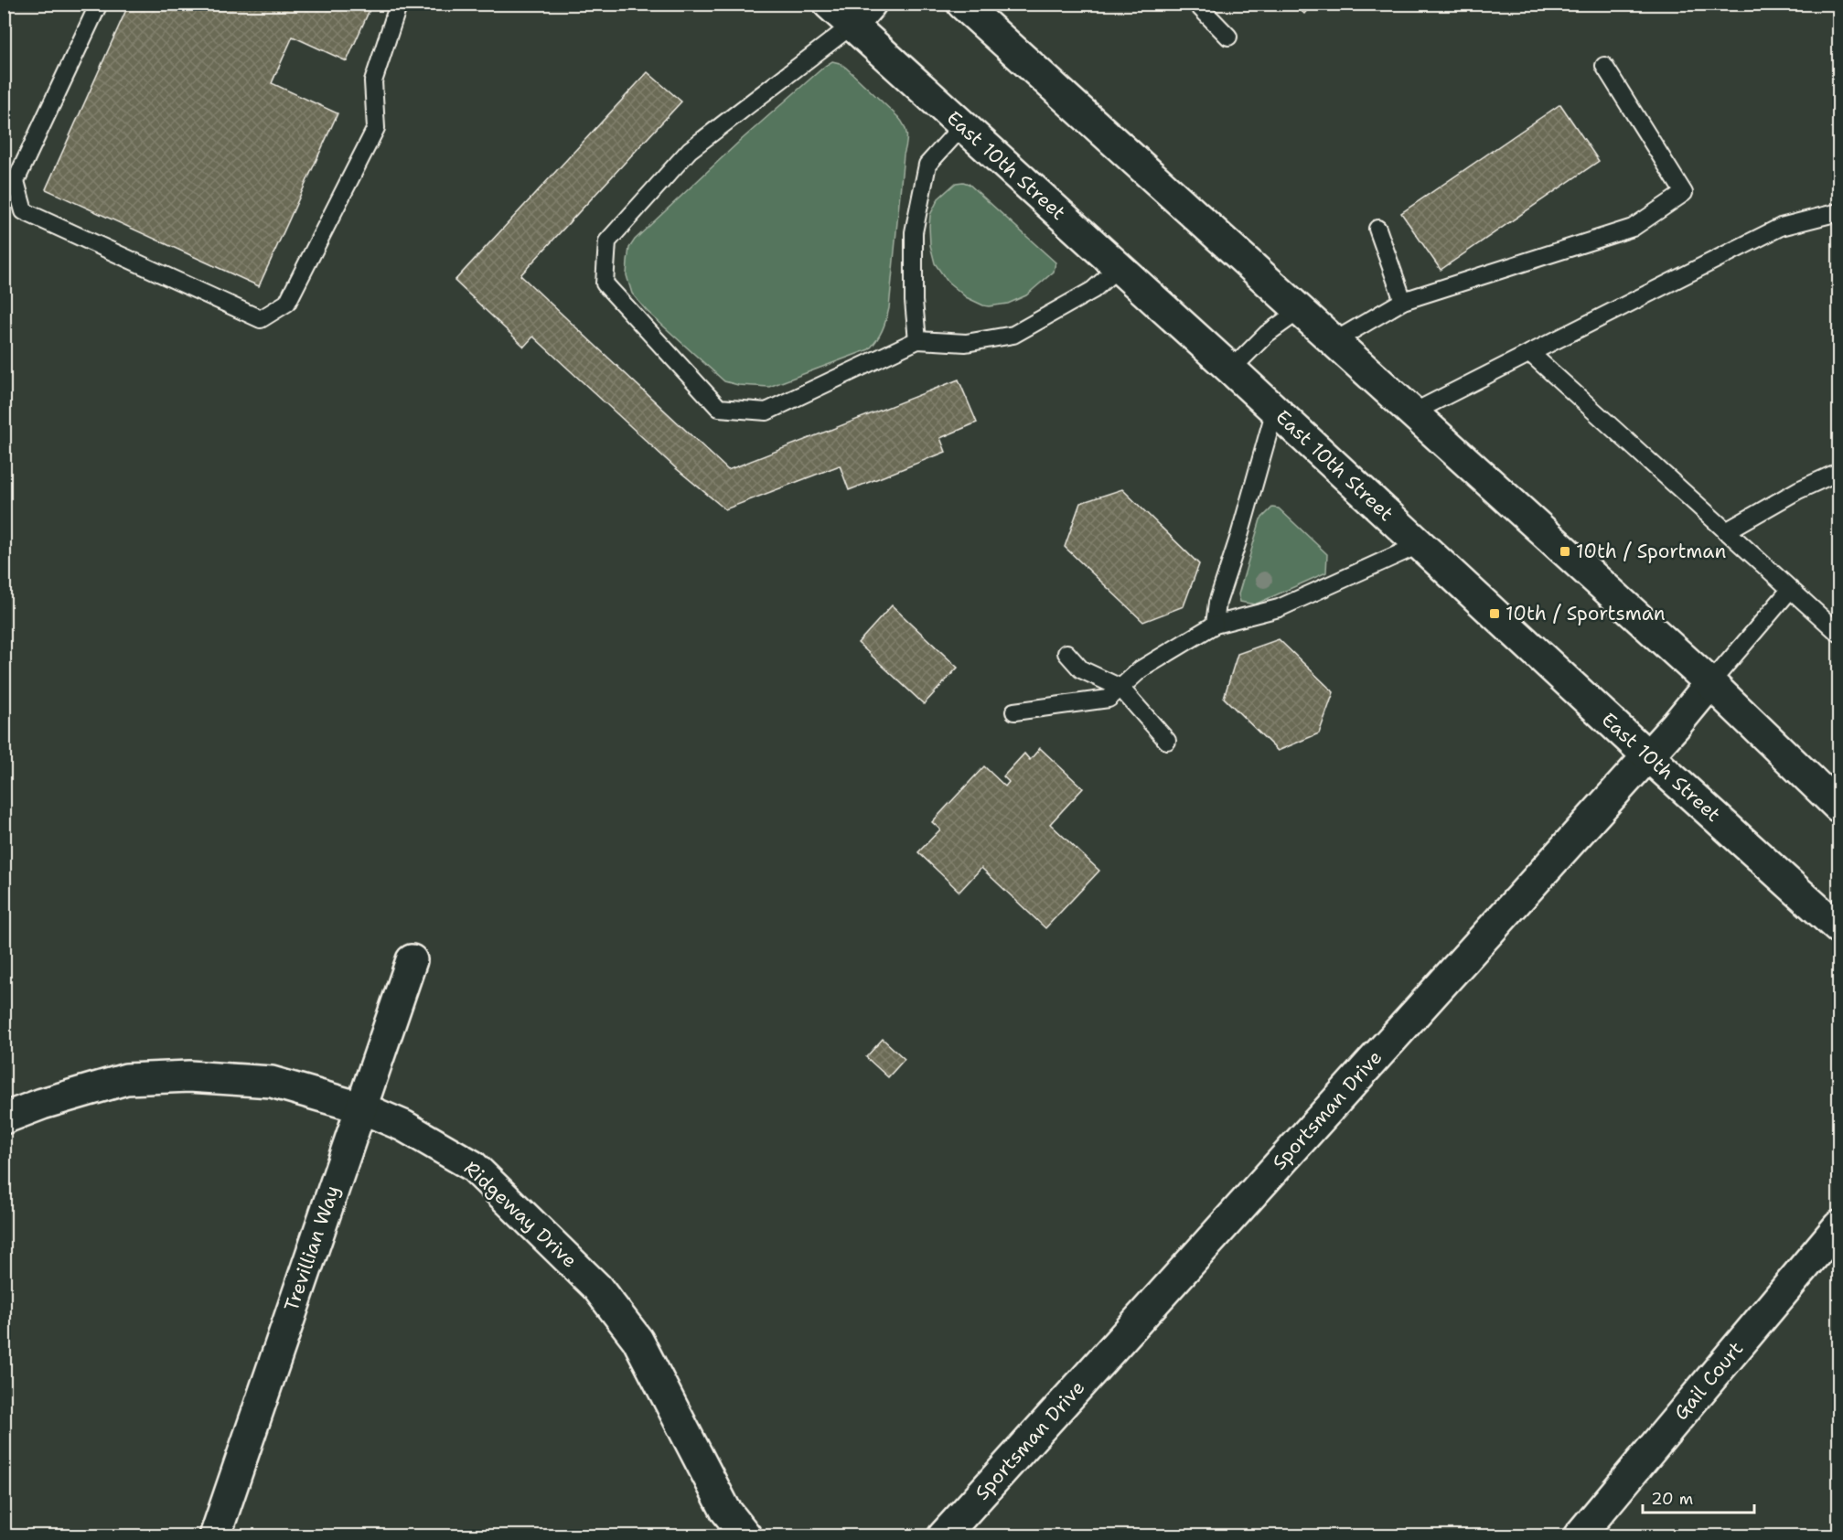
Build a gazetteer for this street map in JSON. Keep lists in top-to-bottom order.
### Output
{
  "streets": {
    "street": [
      "East 10th Street",
      "Sportsman Drive",
      "Ridgeway Drive",
      "Trevillian Way",
      "Gail Court"
    ]
  },
  "crossings": [
    ["East 10th Street", "Sportsman Drive"],
    ["Ridgeway Drive", "Trevillian Way"]
  ],
  "places": {
    "transit": ["10th / Sportman", "10th / Sportsman"]
  },
  "scale_bar": "20 m"
}
